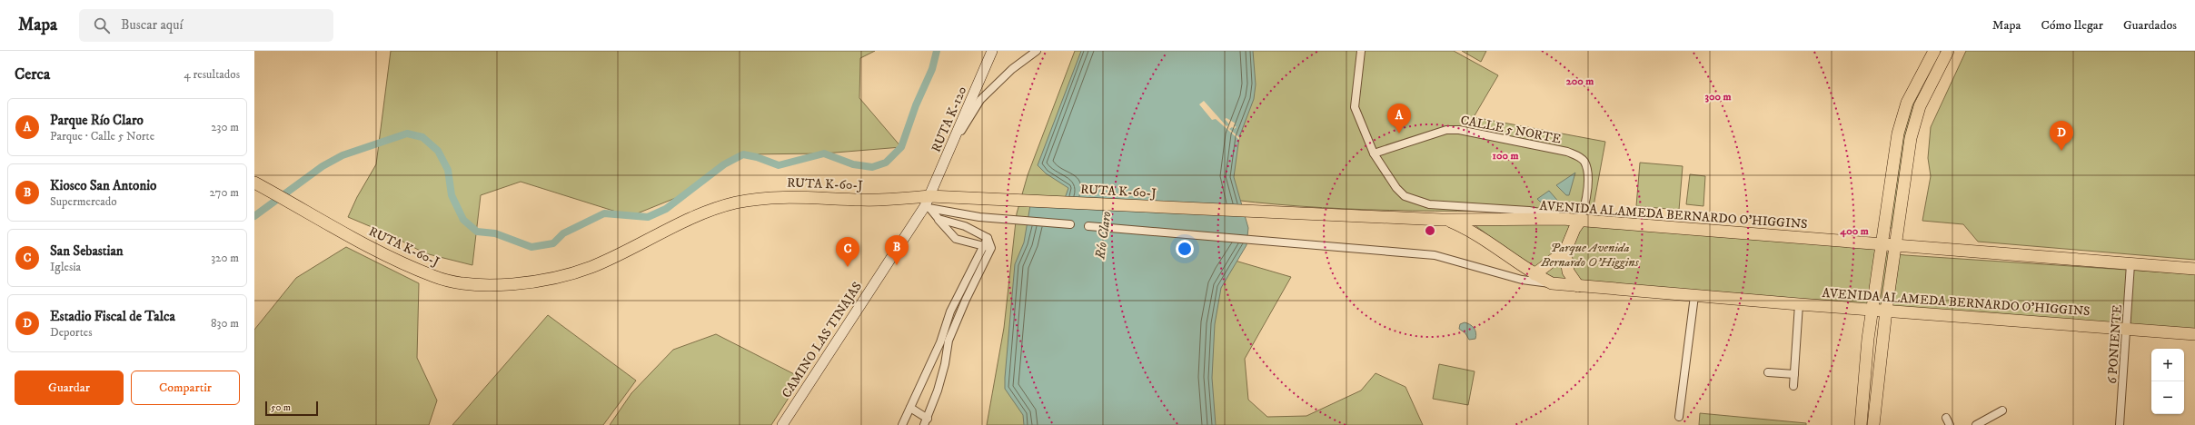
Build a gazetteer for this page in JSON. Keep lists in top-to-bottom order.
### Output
{
  "streets": {
    "main road": ["RUTA K-60-J", "AVENIDA ALAMEDA BERNARDO O'HIGGINS"],
    "street": [
      "RUTA K-120",
      "CALLE 5 NORTE",
      "CAMINO LAS TINAJAS",
      "6 PONIENTE"
    ]
  },
  "crossings": [
    ["RUTA K-120", "RUTA K-60-J"],
    ["RUTA K-120", "CAMINO LAS TINAJAS"],
    ["CALLE 5 NORTE", "AVENIDA ALAMEDA BERNARDO O'HIGGINS"],
    ["RUTA K-60-J", "AVENIDA ALAMEDA BERNARDO O'HIGGINS"],
    ["RUTA K-60-J", "CAMINO LAS TINAJAS"],
    ["AVENIDA ALAMEDA BERNARDO O'HIGGINS", "6 PONIENTE"]
  ],
  "water": ["Río Claro"],
  "parks": ["Parque Avenida Bernardo O'Higgins"],
  "scale_bar": "50 m",
  "page": {
    "header": "Mapa",
    "search": "Buscar aquí",
    "nav": ["Mapa", "Cómo llegar", "Guardados"],
    "heading": ["Cerca", "4 resultados"],
    "list": [
      {
        "mark": "A",
        "name": "Parque Río Claro",
        "note": "Parque · Calle 5 Norte",
        "value": "230 m"
      },
      {
        "mark": "B",
        "name": "Kiosco San Antonio",
        "note": "Supermercado",
        "value": "270 m"
      },
      {
        "mark": "C",
        "name": "San Sebastian",
        "note": "Iglesia",
        "value": "320 m"
      },
      {
        "mark": "D",
        "name": "Estadio Fiscal de Talca",
        "note": "Deportes",
        "value": "830 m"
      }
    ],
    "pins": [
      "A",
      "D",
      "B",
      "C"
    ],
    "map_buttons": ["+", "−"],
    "buttons": ["Guardar", "Compartir"],
    "scale": "50 m"
  },
  "rings": [
    "200 m",
    "300 m",
    "100 m",
    "400 m"
  ]
}
